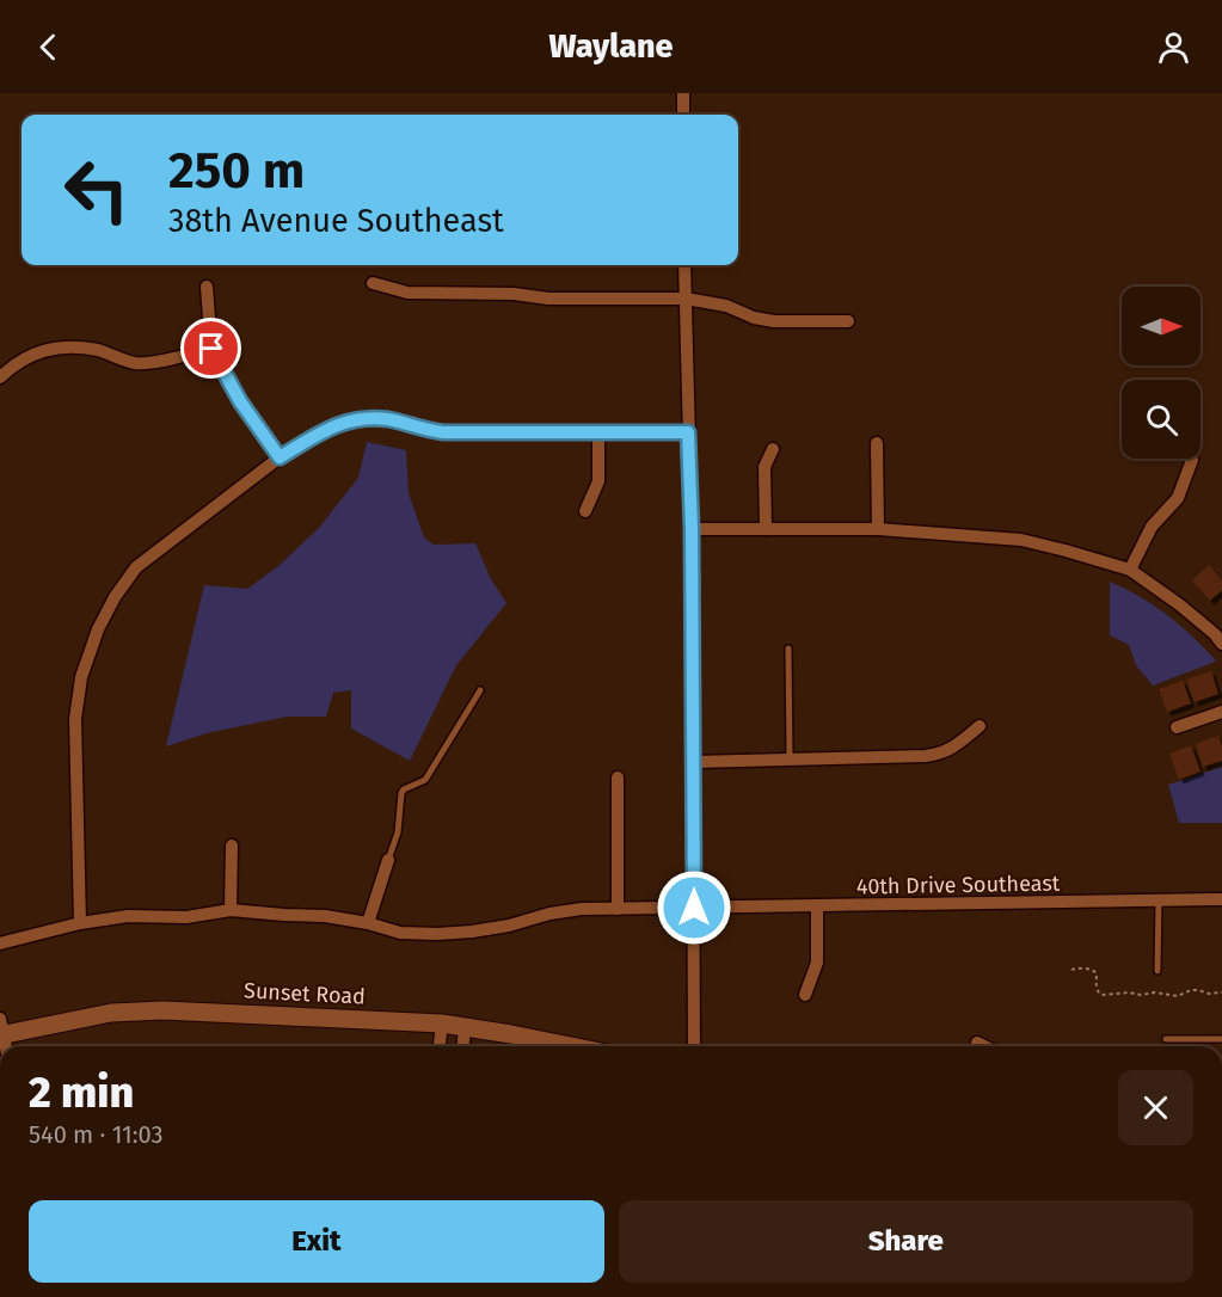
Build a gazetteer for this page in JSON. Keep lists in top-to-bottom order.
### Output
{
  "streets": {
    "street": ["40th Drive Southeast", "Sunset Road"]
  },
  "north": "right",
  "page": {
    "header": "Waylane",
    "turn": ["250 m", "38th Avenue Southeast"],
    "heading": ["2 min", "540 m · 11:03"],
    "buttons": ["Exit", "Share"]
  }
}
